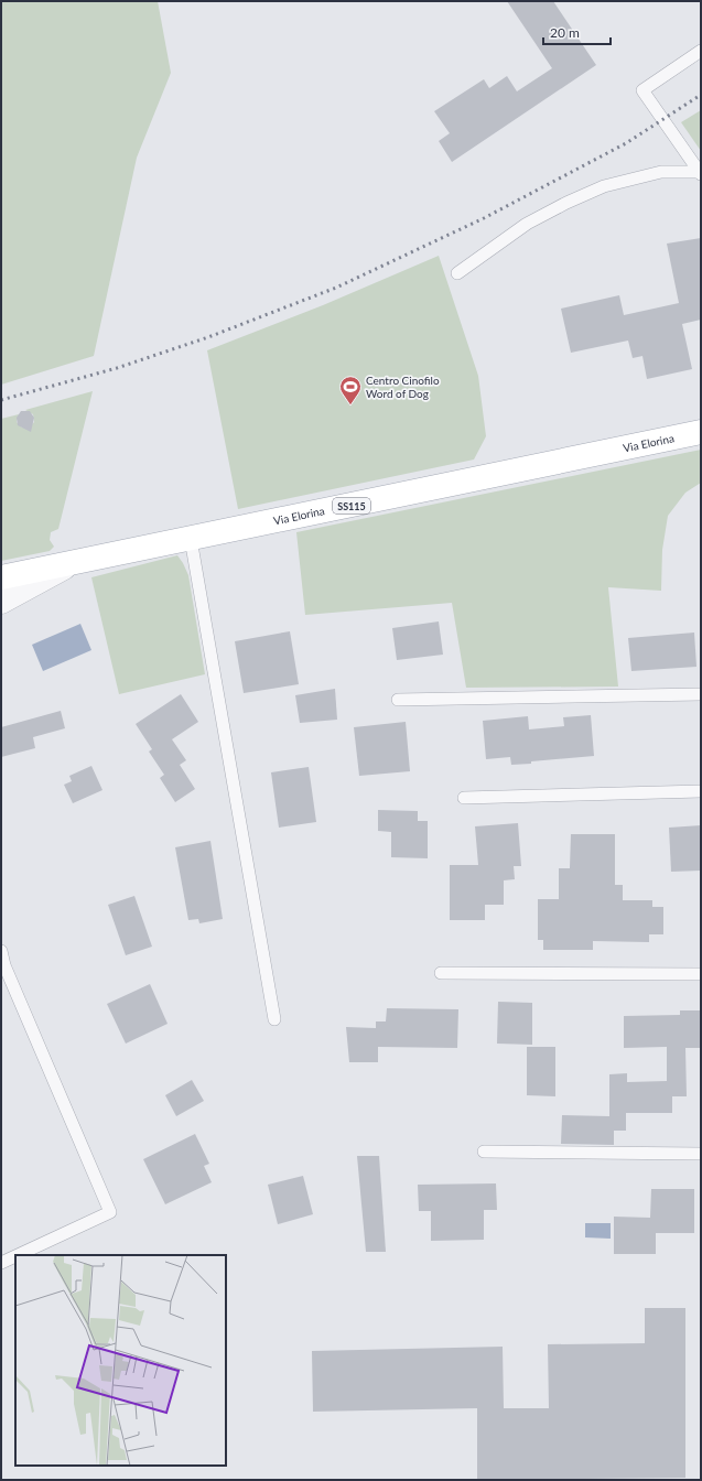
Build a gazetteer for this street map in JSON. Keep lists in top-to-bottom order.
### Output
{
  "streets": {
    "main road": ["Via Elorina", "SS115"]
  },
  "places": {
    "sports": ["Centro Cinofilo Word of Dog"]
  },
  "scale_bar": "20 m"
}
